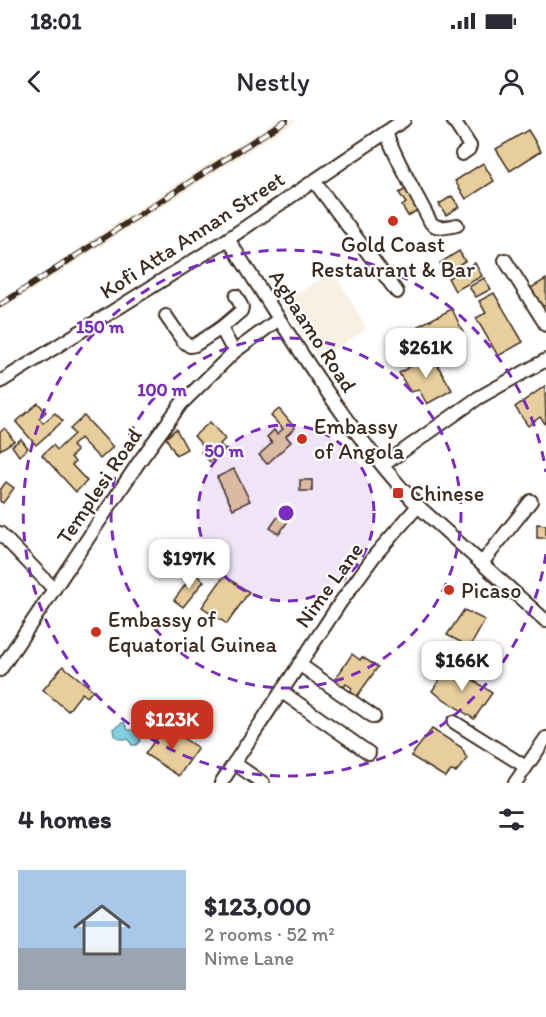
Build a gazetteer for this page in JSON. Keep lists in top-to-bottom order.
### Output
{
  "streets": {
    "street": [
      "Kofi Atta Annan Street",
      "Agbaamo Road",
      "Templesi Road",
      "Nime Lane"
    ]
  },
  "crossings": [
    ["Kofi Atta Annan Street", "Agbaamo Road"],
    ["Agbaamo Road", "Templesi Road"],
    ["Agbaamo Road", "Nime Lane"]
  ],
  "places": {
    "other": [
      "Gold Coast Restaurant & Bar",
      "Embassy of Angola",
      "Picaso",
      "Embassy of Equatorial Guinea"
    ],
    "transit": ["Chinese"]
  },
  "page": {
    "status": "18:01",
    "header": "Nestly",
    "price": [
      "$261K",
      "$197K",
      "$166K",
      "$123K"
    ],
    "heading": "4 homes",
    "list": [
      {
        "name": "$123,000",
        "note": "2 rooms · 52 m² · Nime Lane"
      }
    ]
  },
  "rings": ["150 m", "100 m", "50 m"]
}
